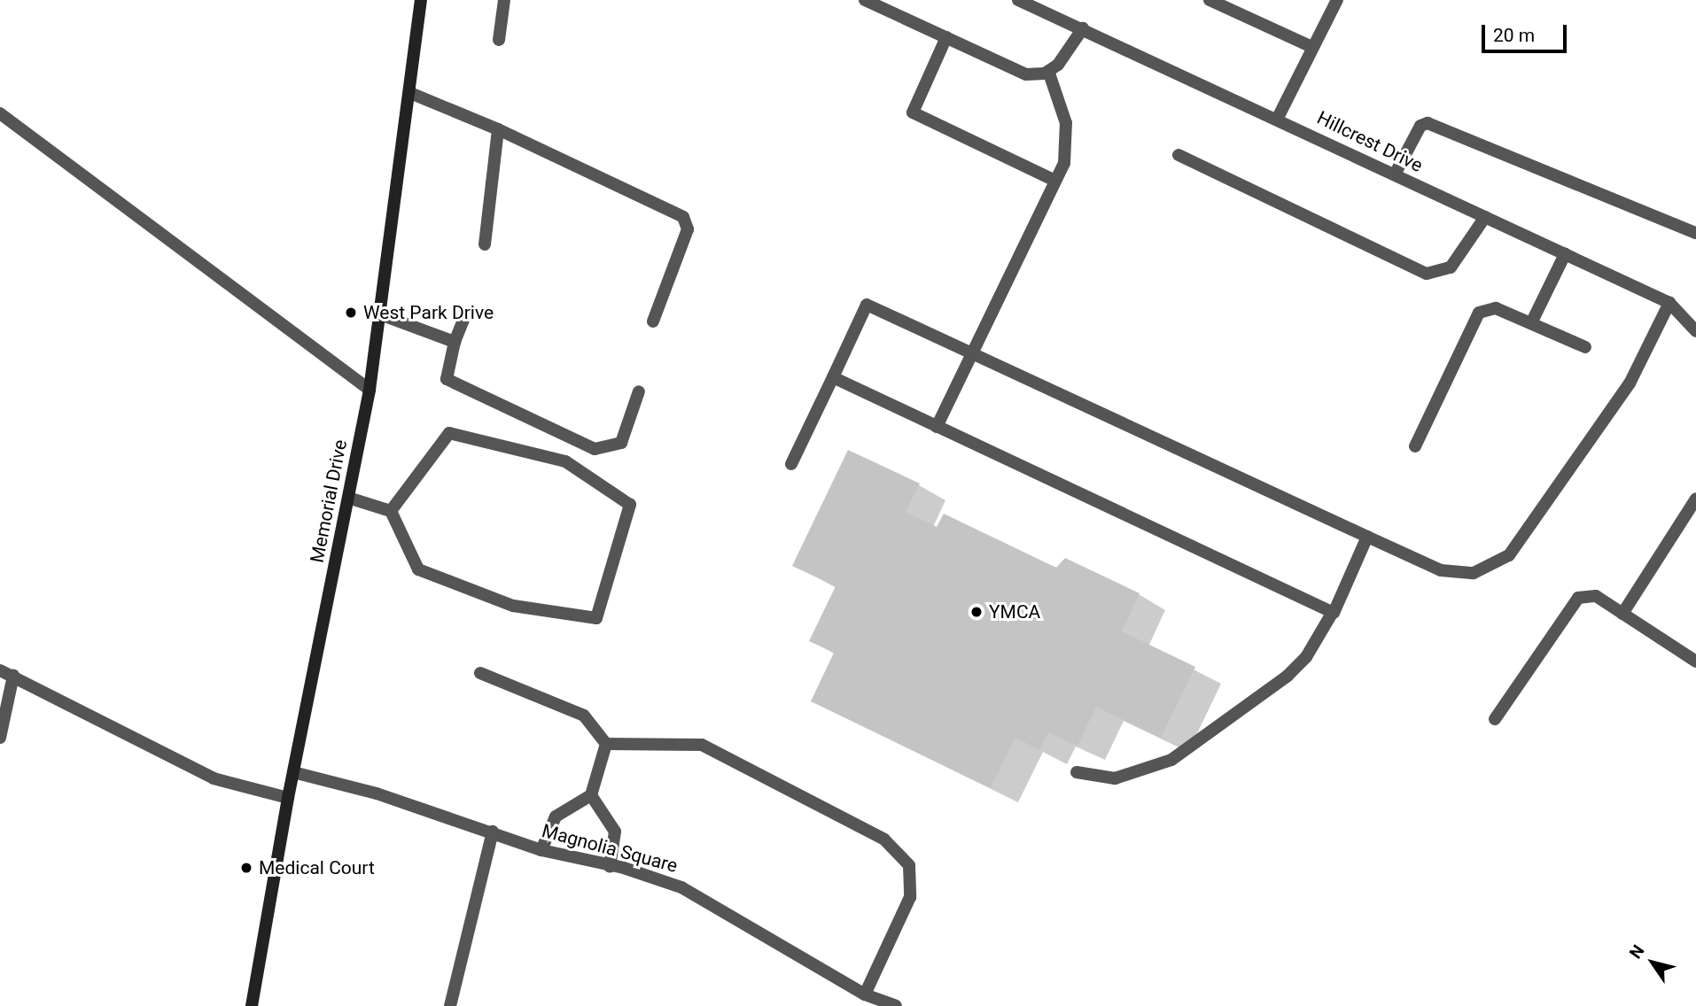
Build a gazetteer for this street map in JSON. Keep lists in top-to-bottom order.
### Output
{
  "streets": {
    "main road": ["Memorial Drive"],
    "street": ["Hillcrest Drive", "Magnolia Square"]
  },
  "crossings": [
    ["Memorial Drive", "Magnolia Square"]
  ],
  "places": ["West Park Drive", "YMCA", "Medical Court"],
  "scale_bar": "20 m",
  "north": "top left"
}
